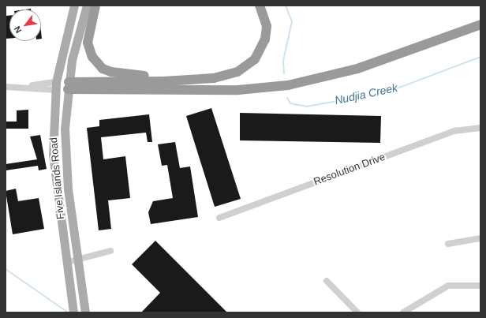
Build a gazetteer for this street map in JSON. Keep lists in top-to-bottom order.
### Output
{
  "streets": {
    "main road": ["Five Islands Road"],
    "street": ["Resolution Drive"]
  },
  "water": ["Nudjia Creek"],
  "north": "bottom left"
}
